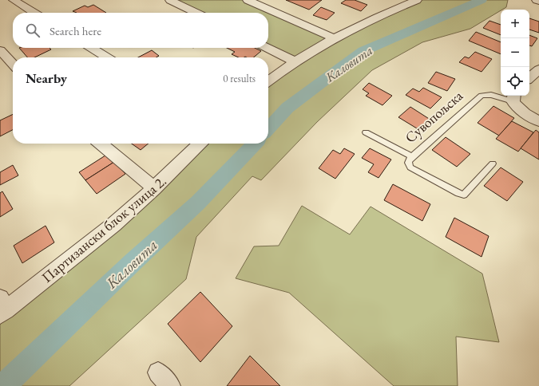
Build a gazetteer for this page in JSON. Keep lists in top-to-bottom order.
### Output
{
  "streets": {
    "street": ["Сувопољска", "Партизански блок улица 2."]
  },
  "water": ["Каловита"],
  "page": {
    "map_buttons": ["+", "−"],
    "search": "Search here",
    "heading": ["Nearby", "0 results"]
  }
}
